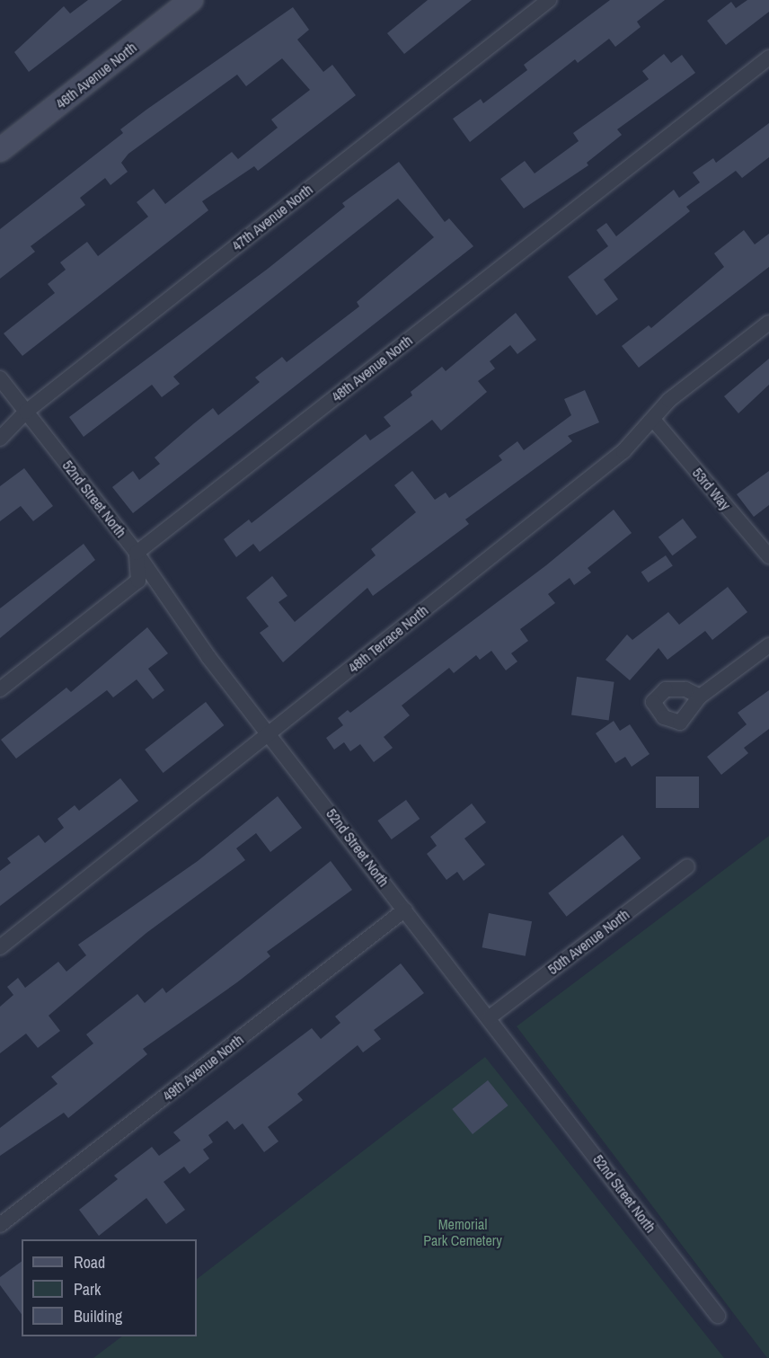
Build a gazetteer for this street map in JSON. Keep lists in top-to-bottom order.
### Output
{
  "streets": {
    "street": [
      "46th Avenue North",
      "47th Avenue North",
      "48th Avenue North",
      "53rd Way",
      "52nd Street North",
      "48th Terrace North",
      "50th Avenue North",
      "49th Avenue North"
    ]
  },
  "crossings": [
    ["47th Avenue North", "52nd Street North"],
    ["48th Avenue North", "52nd Street North"],
    ["53rd Way", "48th Terrace North"],
    ["52nd Street North", "48th Terrace North"],
    ["52nd Street North", "50th Avenue North"],
    ["52nd Street North", "49th Avenue North"]
  ],
  "parks": ["Memorial Park Cemetery"],
  "legend": ["Road", "Park", "Building"]
}
